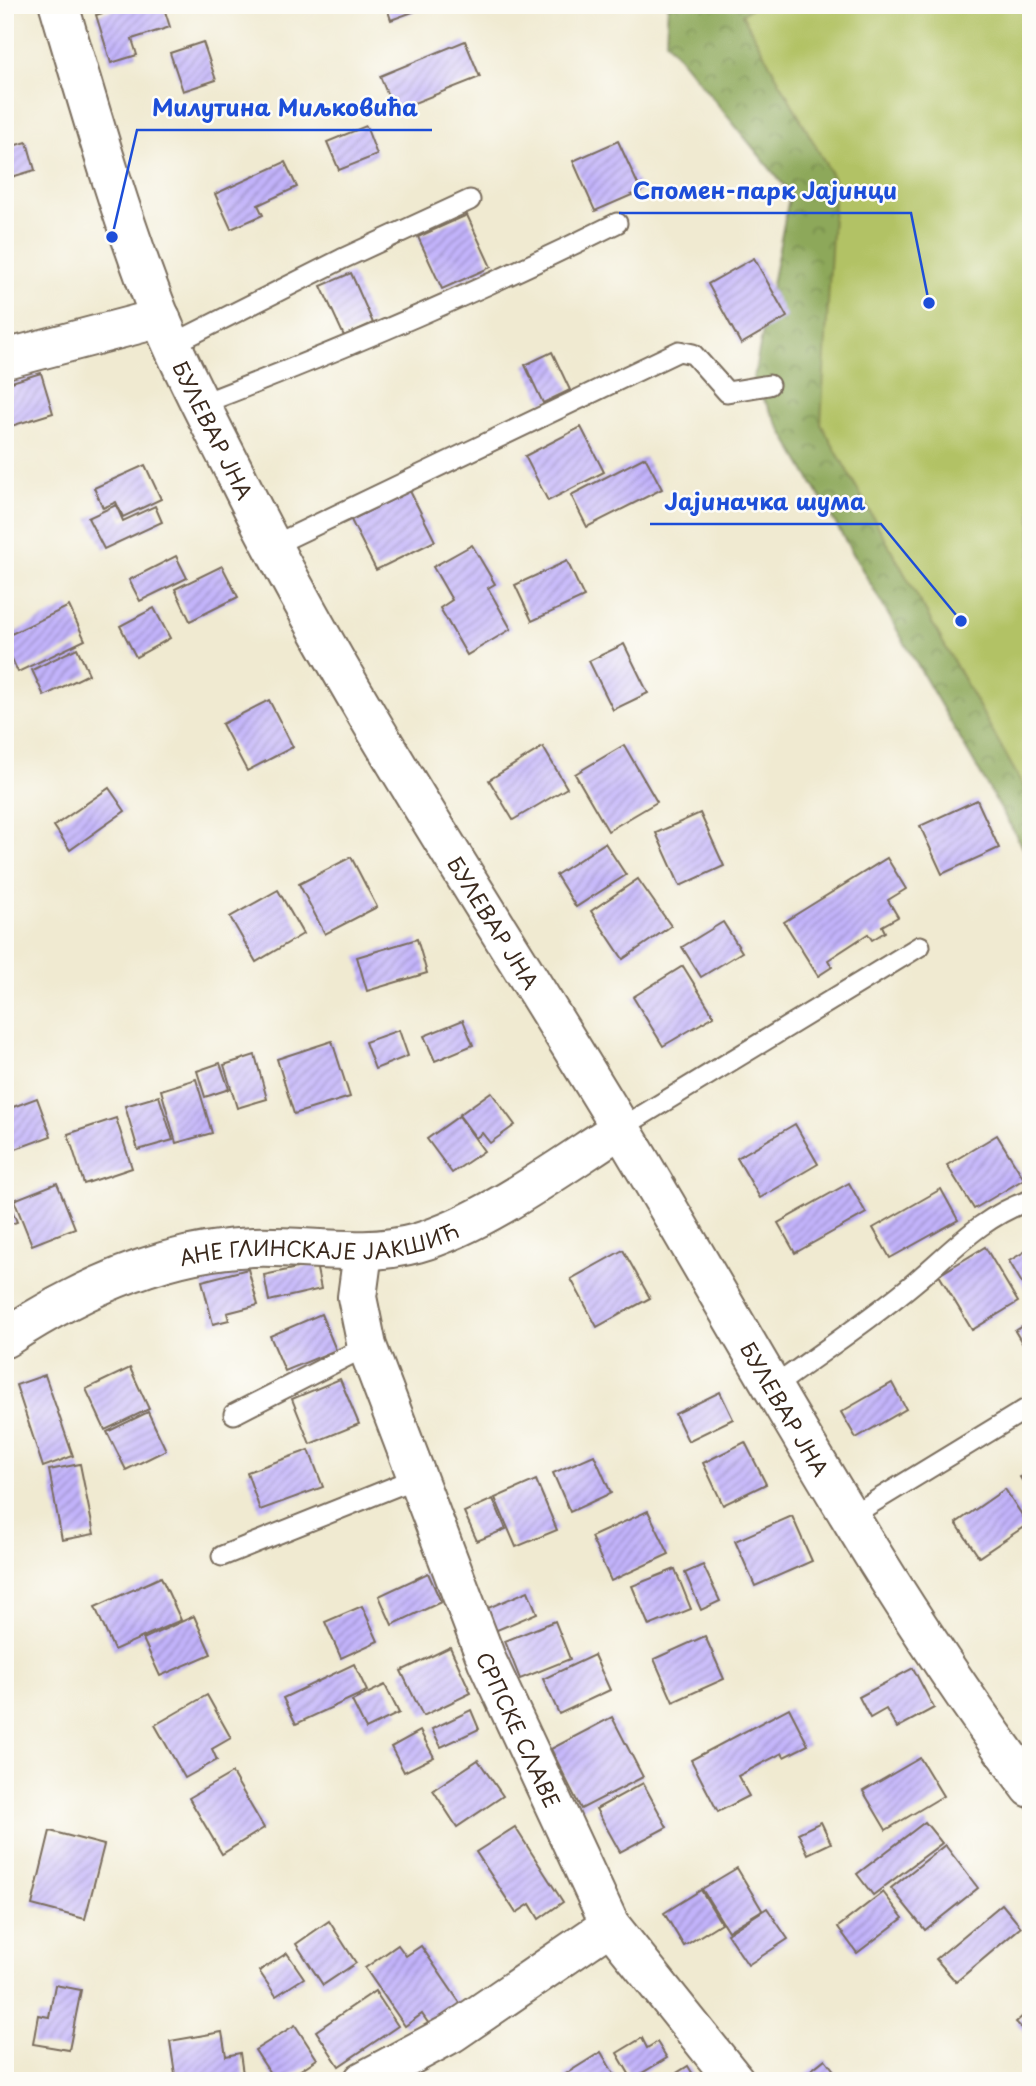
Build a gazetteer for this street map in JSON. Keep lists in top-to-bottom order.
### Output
{
  "streets": {
    "street": ["БУЛЕВАР ЈНА", "АНЕ ГЛИНСКАЈЕ ЈАКШИЋ", "СРПСКЕ СЛАВЕ"]
  },
  "crossings": [
    ["БУЛЕВАР ЈНА", "АНЕ ГЛИНСКАЈЕ ЈАКШИЋ"],
    ["АНЕ ГЛИНСКАЈЕ ЈАКШИЋ", "СРПСКЕ СЛАВЕ"]
  ],
  "places": ["Милутина Миљковића", "Спомен-парк Јајинци", "Јајиначка шума"]
}
